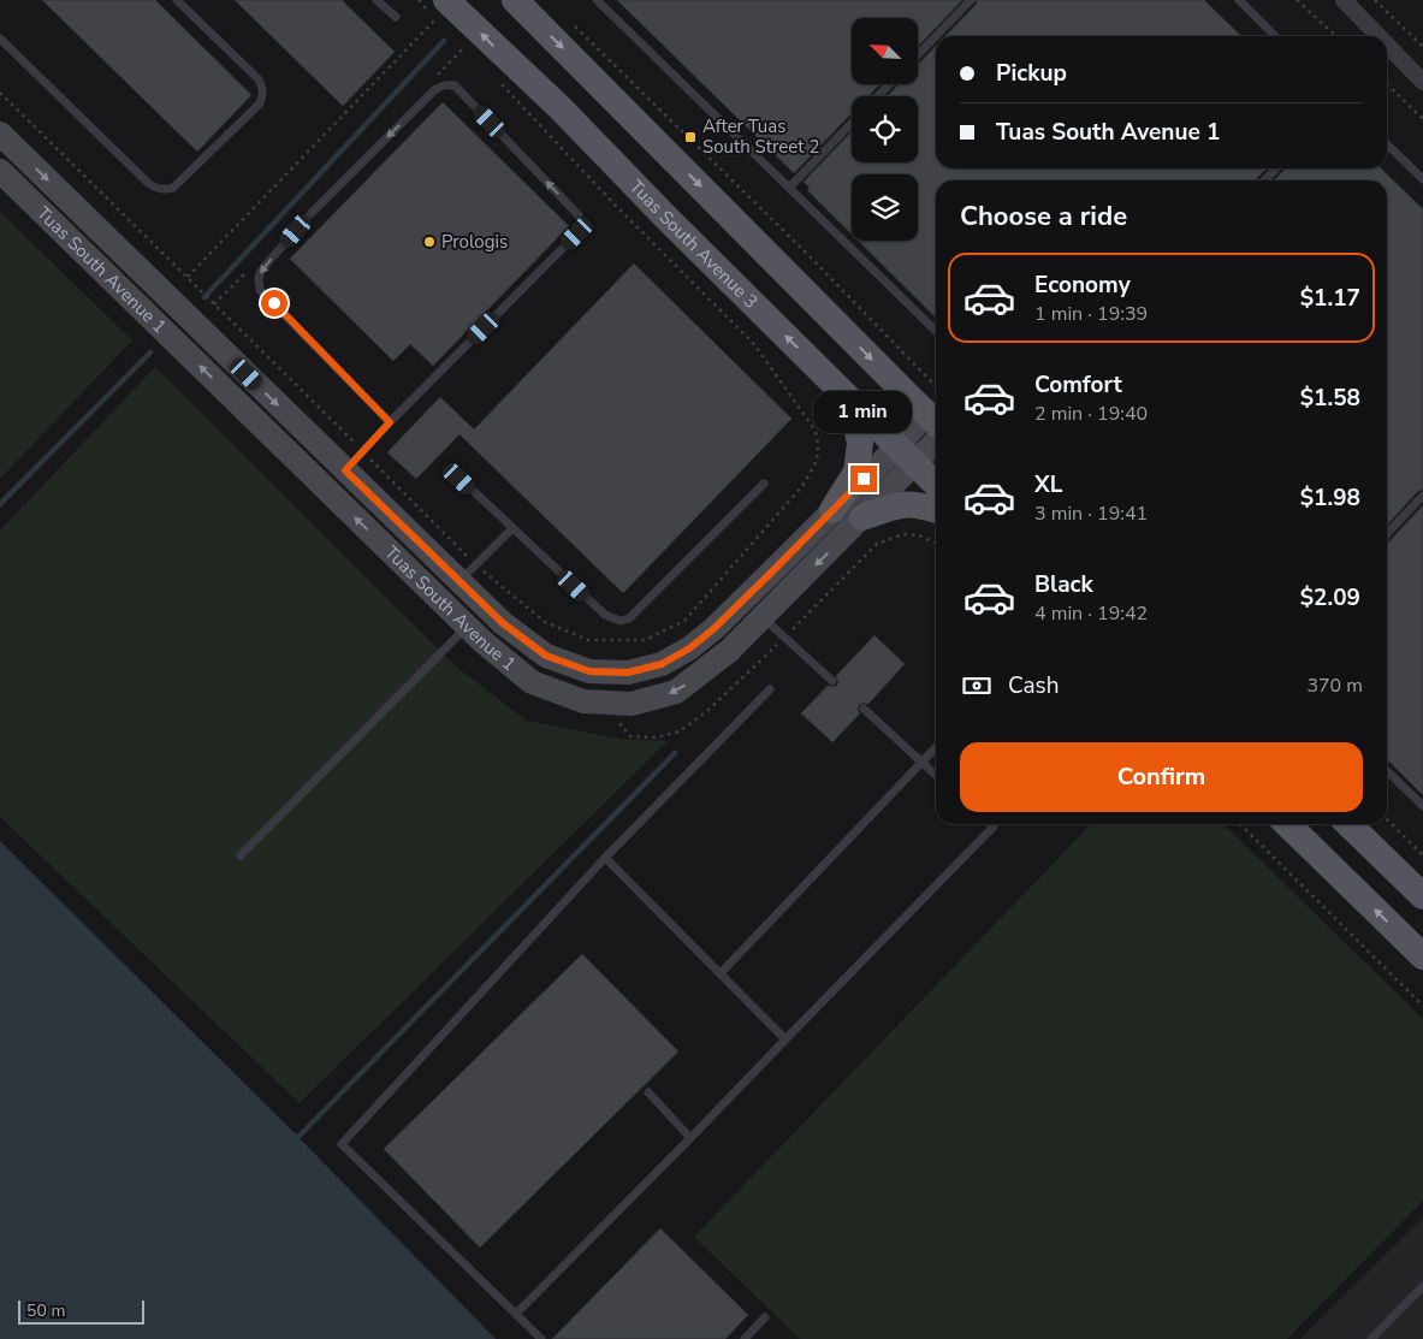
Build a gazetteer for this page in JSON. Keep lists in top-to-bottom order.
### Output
{
  "streets": {
    "main road": ["Tuas South Avenue 3", "Tuas South Avenue 1"]
  },
  "crossings": [
    ["Tuas South Avenue 3", "Tuas South Avenue 1"]
  ],
  "places": {
    "transit": ["After Tuas South Street 2"],
    "other": ["Prologis"]
  },
  "scale_bar": "50 m",
  "north": "top left",
  "page": {
    "banner": ["Pickup", "Tuas South Avenue 1"],
    "heading": "Choose a ride",
    "list": [
      {
        "name": "Economy",
        "note": "1 min · 19:39",
        "value": "$1.17"
      },
      {
        "name": "Comfort",
        "note": "2 min · 19:40",
        "value": "$1.58"
      },
      {
        "name": "XL",
        "note": "3 min · 19:41",
        "value": "$1.98"
      },
      {
        "name": "Black",
        "note": "4 min · 19:42",
        "value": "$2.09"
      }
    ],
    "bubble": "1 min",
    "pay": ["Cash", "370 m"],
    "buttons": "Confirm",
    "scale": "50 m"
  }
}
